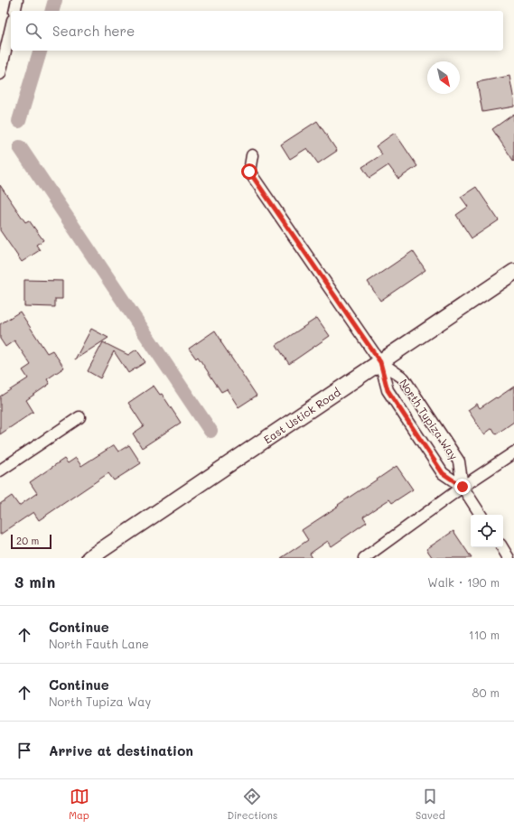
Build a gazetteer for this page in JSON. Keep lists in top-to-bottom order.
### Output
{
  "streets": {
    "main road": ["East Ustick Road"],
    "street": ["North Tupiza Way"]
  },
  "crossings": [
    ["East Ustick Road", "North Tupiza Way"]
  ],
  "scale_bar": "20 m",
  "north": "bottom right",
  "page": {
    "search": "Search here",
    "scale": "20 m",
    "heading": ["3 min", "Walk · 190 m"],
    "list": [
      ["Continue", "North Fauth Lane", "110 m"],
      ["Continue", "North Tupiza Way", "80 m"],
      "Arrive at destination"
    ],
    "nav": ["Map", "Directions", "Saved"]
  }
}
